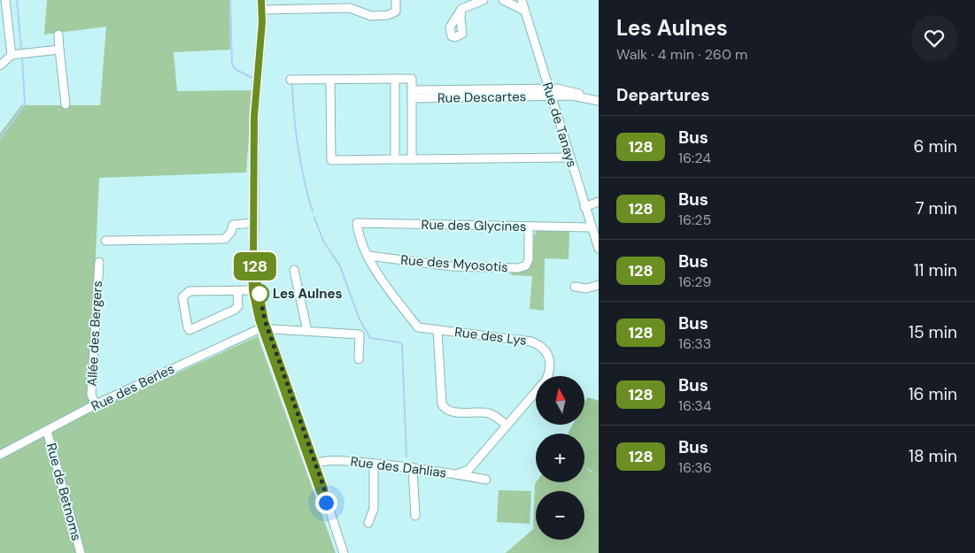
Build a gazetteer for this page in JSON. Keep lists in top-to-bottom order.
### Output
{
  "streets": {
    "street": [
      "Rue Descartes",
      "Rue de Tanays",
      "Rue des Glycines",
      "Rue des Myosotis",
      "Allée des Bergers",
      "Rue des Lys",
      "Rue des Berles",
      "Rue des Dahlias",
      "Rue de Betnoms"
    ]
  },
  "crossings": [
    ["Rue Descartes", "Rue de Tanays"],
    ["Rue de Tanays", "Rue des Glycines"],
    ["Rue des Glycines", "Rue des Myosotis"],
    ["Rue des Glycines", "Rue des Lys"],
    ["Rue des Myosotis", "Rue des Lys"],
    ["Allée des Bergers", "Rue des Berles"],
    ["Rue des Lys", "Rue des Dahlias"],
    ["Rue des Berles", "Rue de Betnoms"]
  ],
  "places": ["Les Aulnes"],
  "lines": ["bus line 128"],
  "north": "top",
  "page": {
    "on_map": "128",
    "heading": [
      ["Les Aulnes", "Walk · 4 min · 260 m"],
      "Departures"
    ],
    "list": [
      {
        "mark": "128",
        "name": "Bus",
        "note": "16:24",
        "value": "6 min"
      },
      {
        "mark": "128",
        "name": "Bus",
        "note": "16:25",
        "value": "7 min"
      },
      {
        "mark": "128",
        "name": "Bus",
        "note": "16:29",
        "value": "11 min"
      },
      {
        "mark": "128",
        "name": "Bus",
        "note": "16:33",
        "value": "15 min"
      },
      {
        "mark": "128",
        "name": "Bus",
        "note": "16:34",
        "value": "16 min"
      },
      {
        "mark": "128",
        "name": "Bus",
        "note": "16:36",
        "value": "18 min"
      }
    ],
    "map_buttons": ["+", "−"]
  }
}
